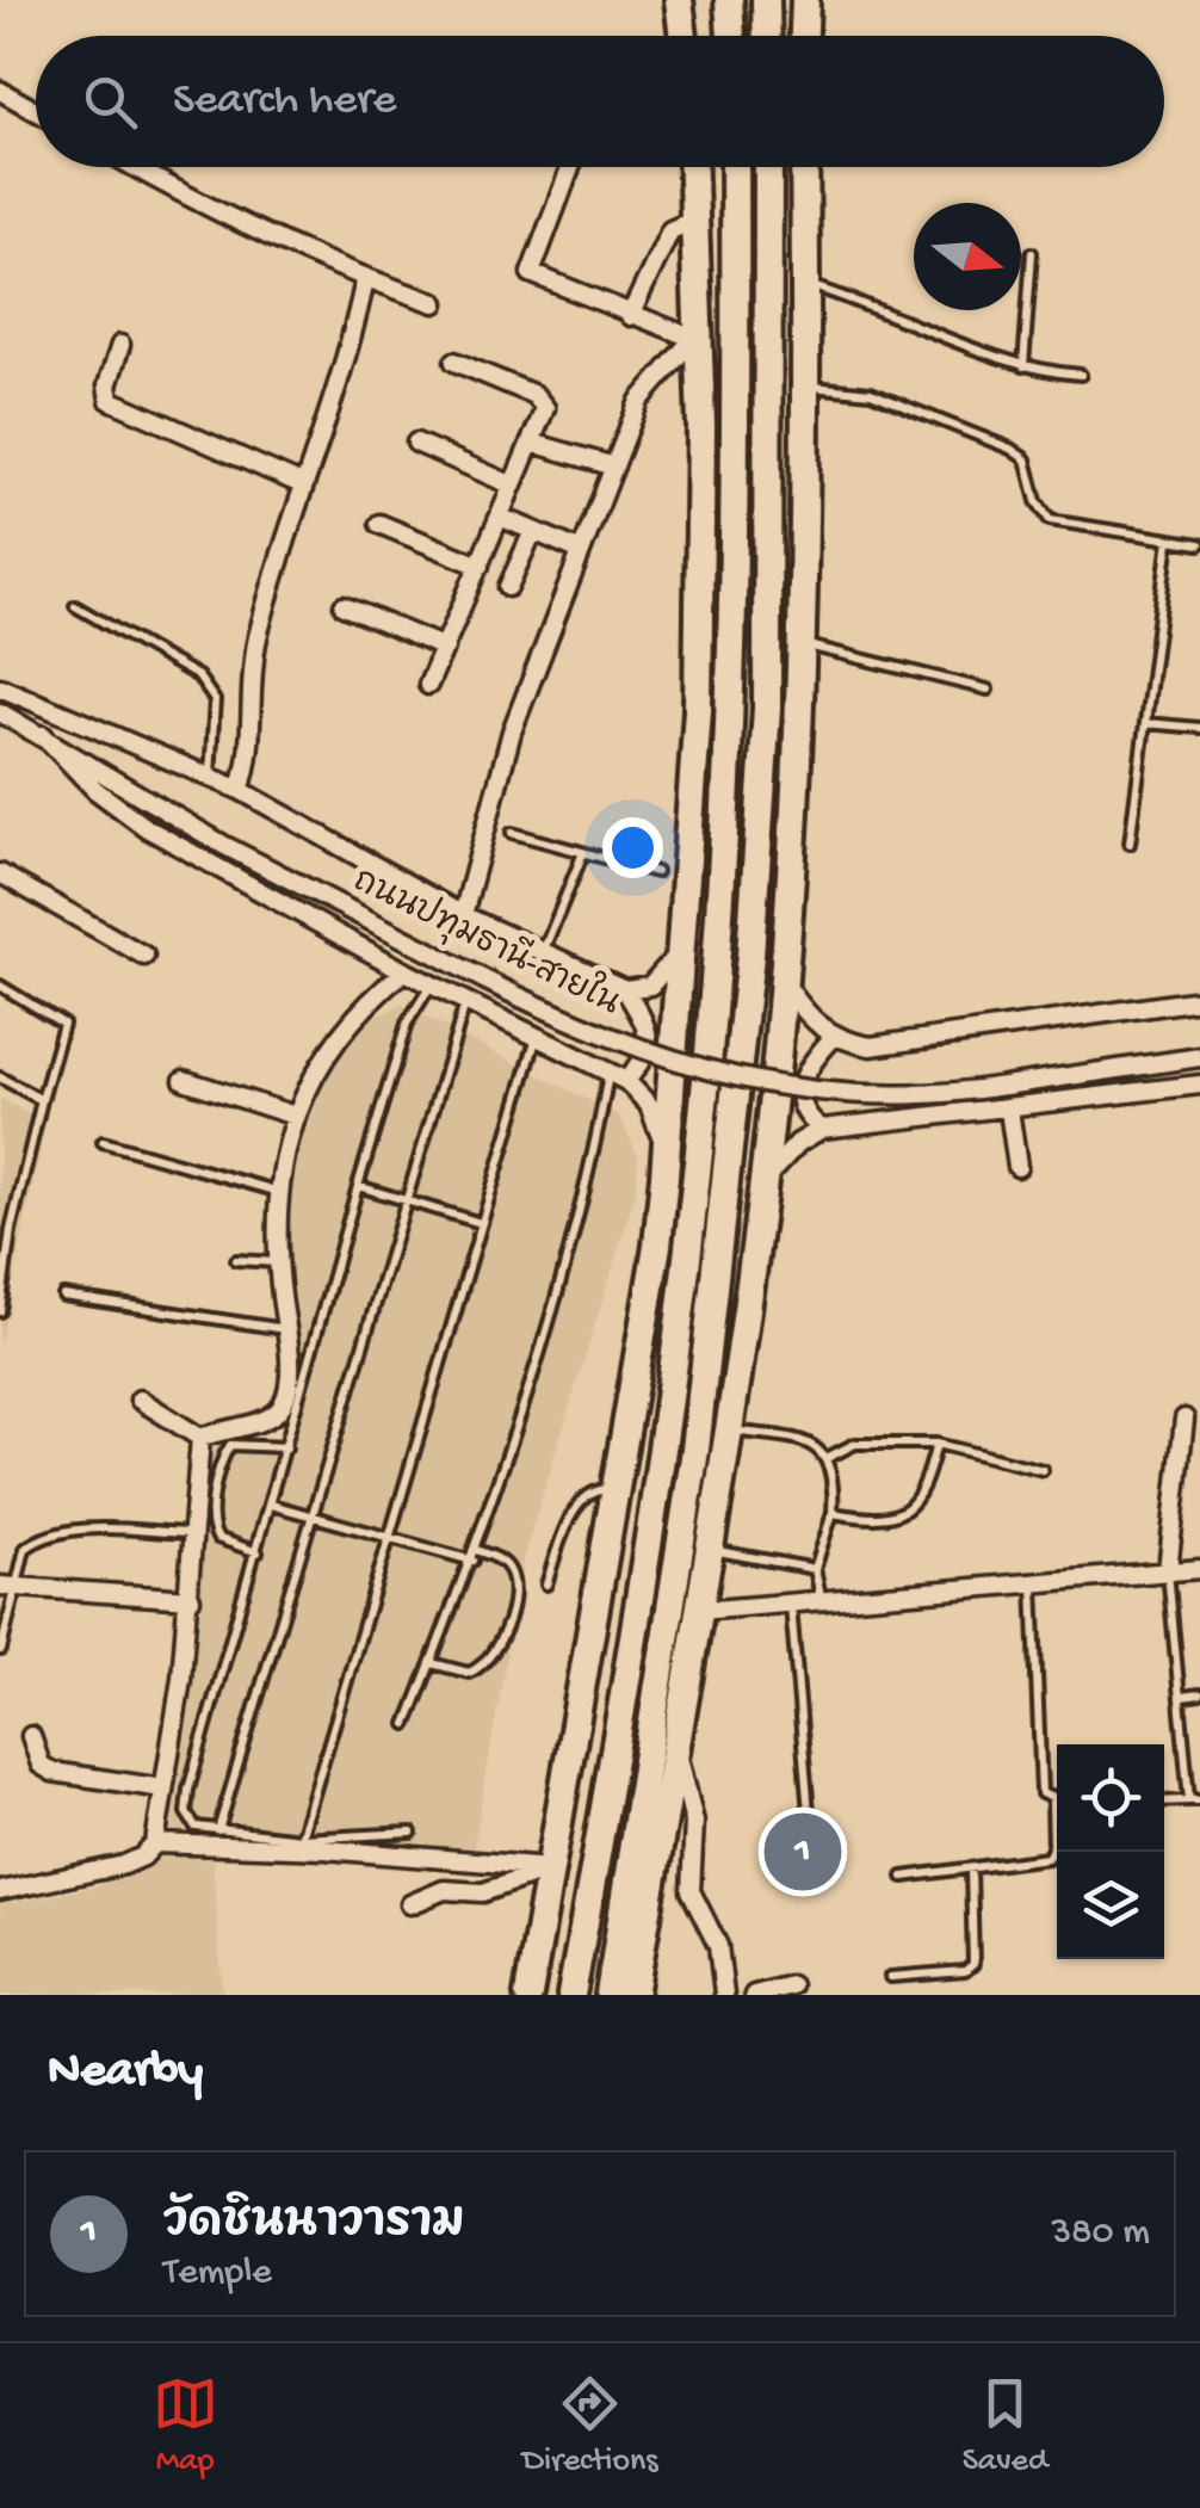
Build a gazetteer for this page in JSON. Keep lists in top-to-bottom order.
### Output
{
  "streets": {
    "street": ["ถนนปทุมธานี-สายใน"]
  },
  "north": "right",
  "page": {
    "search": "Search here",
    "pins": "1",
    "heading": "Nearby",
    "list": [
      {
        "mark": "1",
        "name": "วัดชินนาวาราม",
        "note": "Temple",
        "value": "380 m"
      }
    ],
    "nav": ["Map", "Directions", "Saved"]
  }
}
